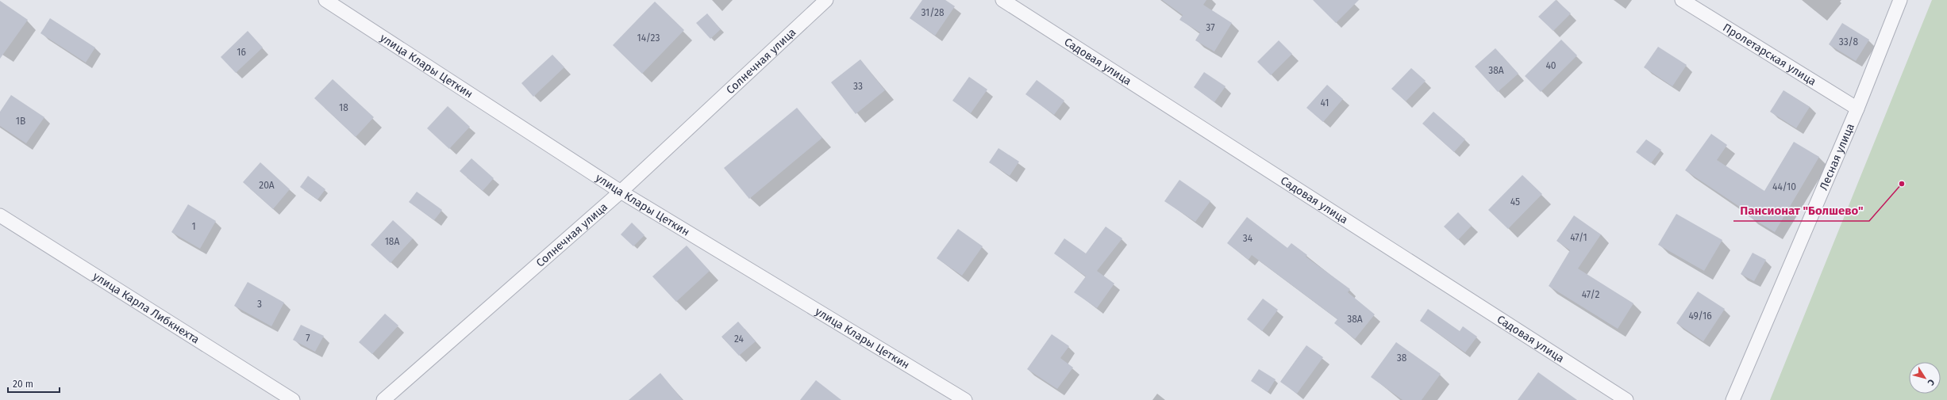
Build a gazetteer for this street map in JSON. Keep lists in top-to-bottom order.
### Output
{
  "streets": {
    "street": [
      "Пролетарская улица",
      "Солнечная улица",
      "Садовая улица",
      "улица Клары Цеткин",
      "Лесная улица",
      "улица Карла Либкнехта"
    ]
  },
  "crossings": [
    ["Пролетарская улица", "Лесная улица"],
    ["Солнечная улица", "улица Клары Цеткин"]
  ],
  "places": ["Пансионат \"Болшево\""],
  "house_numbers": [
    "31/28",
    "37",
    "14/23",
    "33/8",
    "16",
    "40",
    "38А",
    "33",
    "41",
    "18",
    "1В",
    "20А",
    "44/10",
    "45",
    "1",
    "47/1",
    "34",
    "18А",
    "47/2",
    "3",
    "49/16",
    "38А",
    "7",
    "24",
    "38"
  ],
  "scale_bar": "20 m",
  "north": "bottom right"
}
